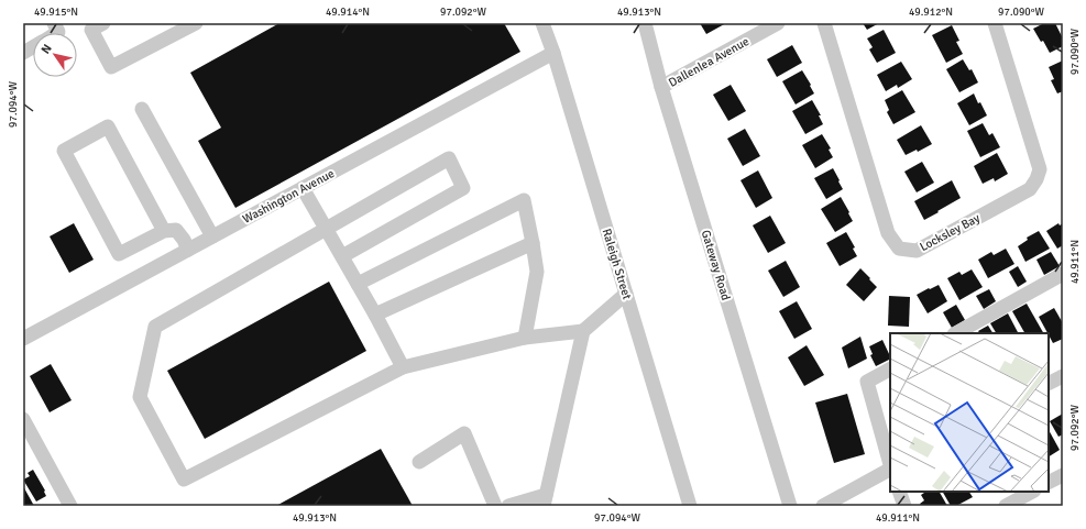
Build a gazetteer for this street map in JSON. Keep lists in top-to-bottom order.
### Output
{
  "streets": {
    "street": [
      "Dallenlea Avenue",
      "Washington Avenue",
      "Locksley Bay",
      "Raleigh Street",
      "Gateway Road"
    ]
  },
  "crossings": [
    ["Dallenlea Avenue", "Gateway Road"],
    ["Washington Avenue", "Raleigh Street"]
  ],
  "north": "top left",
  "coordinates": [
    "49.915°N",
    "49.914°N",
    "97.092°W",
    "49.913°N",
    "49.912°N",
    "97.090°W",
    "97.094°W",
    "49.911°N"
  ]
}
